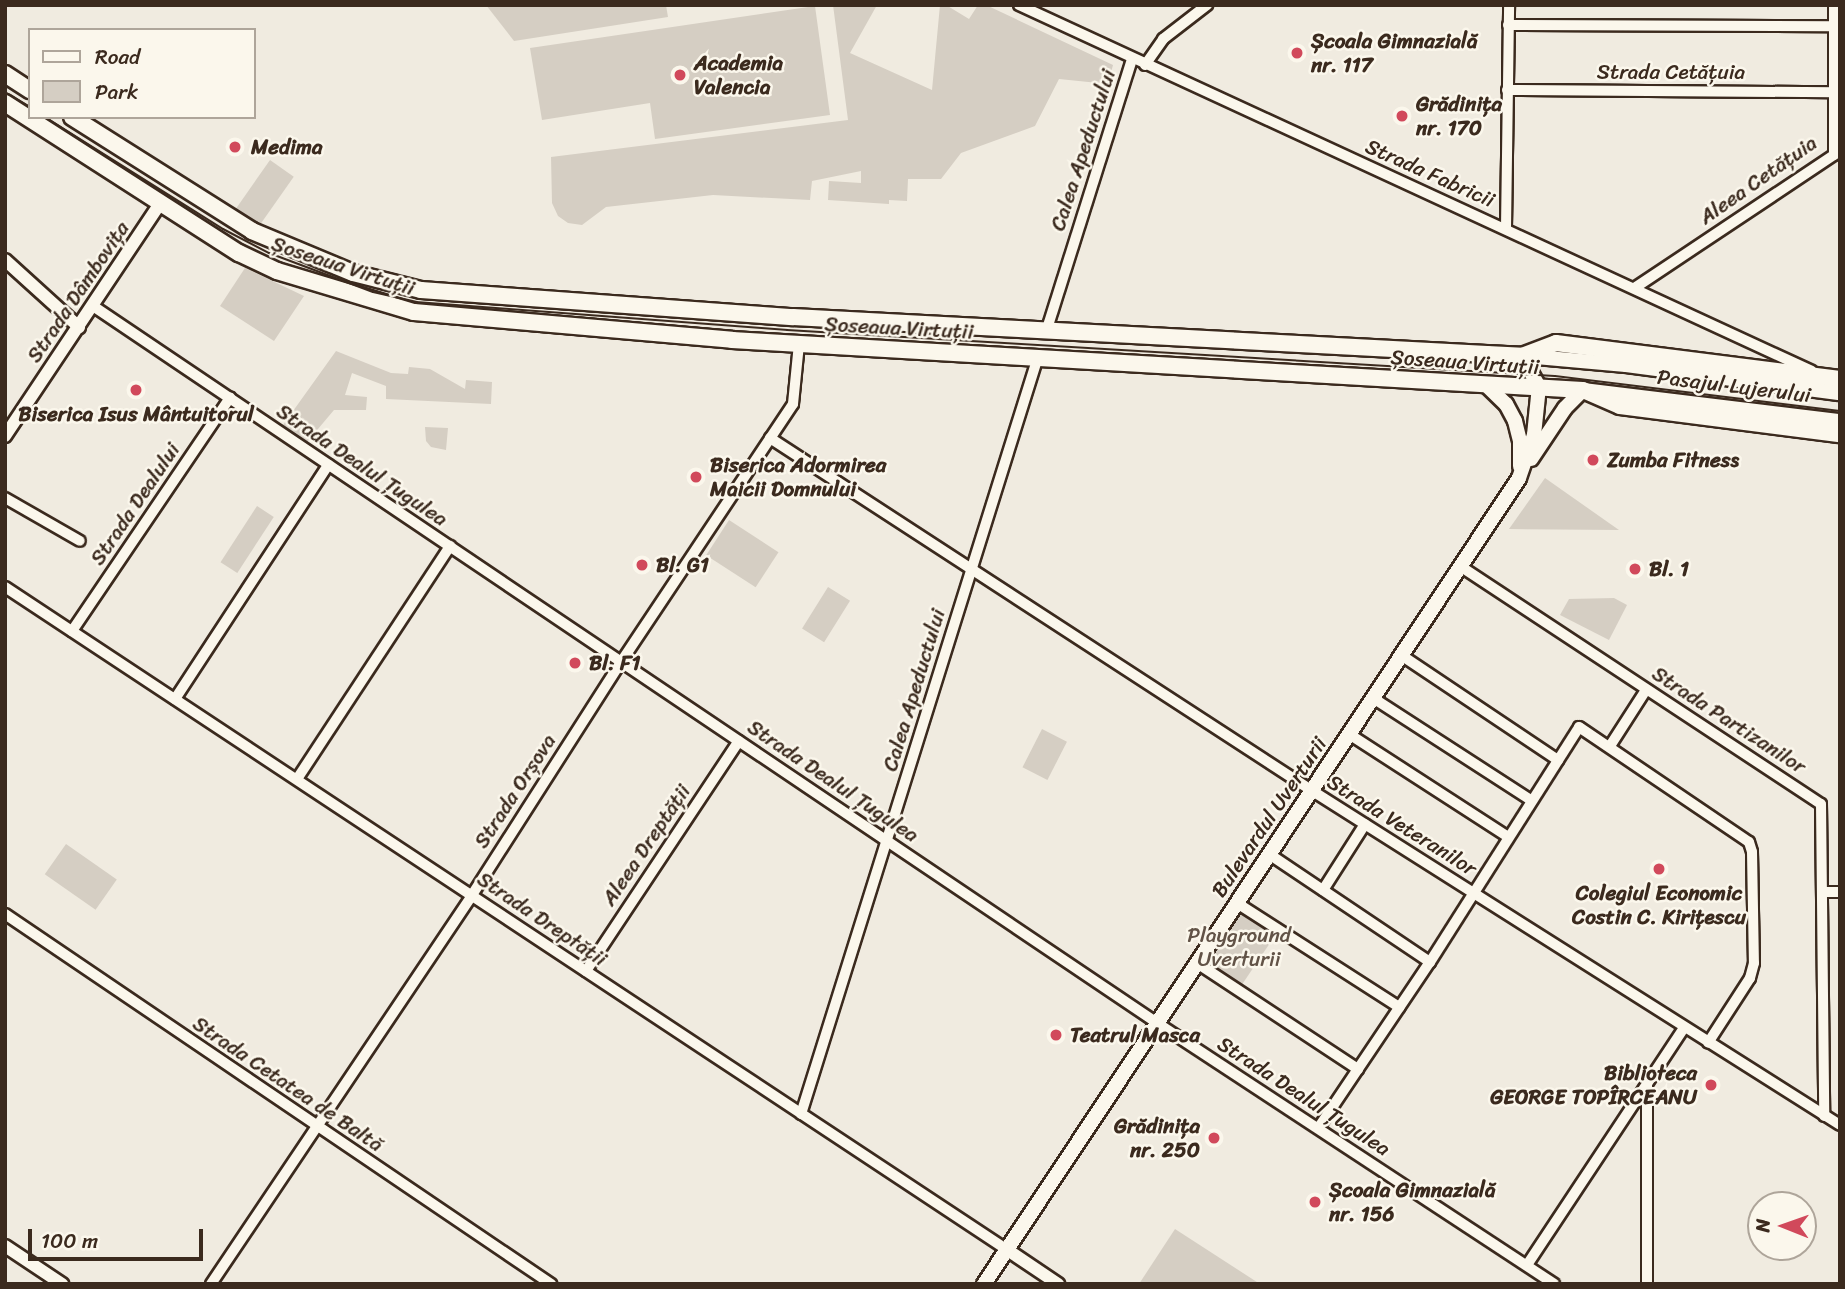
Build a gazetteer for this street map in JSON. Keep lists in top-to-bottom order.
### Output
{
  "streets": {
    "main road": ["Șoseaua Virtuții", "Pasajul Lujerului", "Bulevardul Uverturii"],
    "street": [
      "Strada Cetățuia",
      "Calea Apeductului",
      "Strada Fabricii",
      "Aleea Cetățuia",
      "Strada Dâmbovița",
      "Strada Dealul Țugulea",
      "Strada Dealului",
      "Strada Partizanilor",
      "Strada Orșova",
      "Strada Veteranilor",
      "Aleea Dreptății",
      "Strada Dreptății",
      "Strada Cetatea de Baltă"
    ]
  },
  "crossings": [
    ["Strada Cetățuia", "Aleea Cetățuia"],
    ["Calea Apeductului", "Strada Fabricii"],
    ["Calea Apeductului", "Șoseaua Virtuții"],
    ["Calea Apeductului", "Strada Dealul Țugulea"],
    ["Calea Apeductului", "Strada Veteranilor"],
    ["Calea Apeductului", "Strada Dreptății"],
    ["Strada Fabricii", "Aleea Cetățuia"],
    ["Strada Fabricii", "Șoseaua Virtuții"],
    ["Șoseaua Virtuții", "Strada Dâmbovița"],
    ["Șoseaua Virtuții", "Pasajul Lujerului"],
    ["Șoseaua Virtuții", "Strada Orșova"],
    ["Șoseaua Virtuții", "Bulevardul Uverturii"],
    ["Strada Dâmbovița", "Strada Dealul Țugulea"],
    ["Strada Dealul Țugulea", "Strada Dealului"],
    ["Strada Dealul Țugulea", "Strada Orșova"],
    ["Strada Dealul Țugulea", "Bulevardul Uverturii"],
    ["Strada Dealul Țugulea", "Aleea Dreptății"],
    ["Strada Dealului", "Strada Dreptății"],
    ["Strada Partizanilor", "Bulevardul Uverturii"],
    ["Strada Partizanilor", "Strada Veteranilor"],
    ["Strada Orșova", "Strada Veteranilor"],
    ["Strada Orșova", "Strada Dreptății"],
    ["Strada Orșova", "Strada Cetatea de Baltă"],
    ["Bulevardul Uverturii", "Strada Veteranilor"],
    ["Bulevardul Uverturii", "Strada Dreptății"],
    ["Aleea Dreptății", "Strada Dreptății"]
  ],
  "parks": ["Playground Uverturii"],
  "places": [
    "Școala Gimnazială nr. 117",
    "Academia Valencia",
    "Grădinița nr. 170",
    "Medima",
    "Biserica Isus Mântuitorul",
    "Zumba Fitness",
    "Biserica Adormirea Maicii Domnului",
    "Bl. G1",
    "Bl. 1",
    "Bl. F1",
    "Colegiul Economic Costin C. Kirițescu",
    "Teatrul Masca",
    "Biblioteca GEORGE TOPÎRCEANU",
    "Grădinița nr. 250",
    "Școala Gimnazială nr. 156"
  ],
  "legend": ["Road", "Park"],
  "scale_bar": "100 m",
  "north": "left"
}
